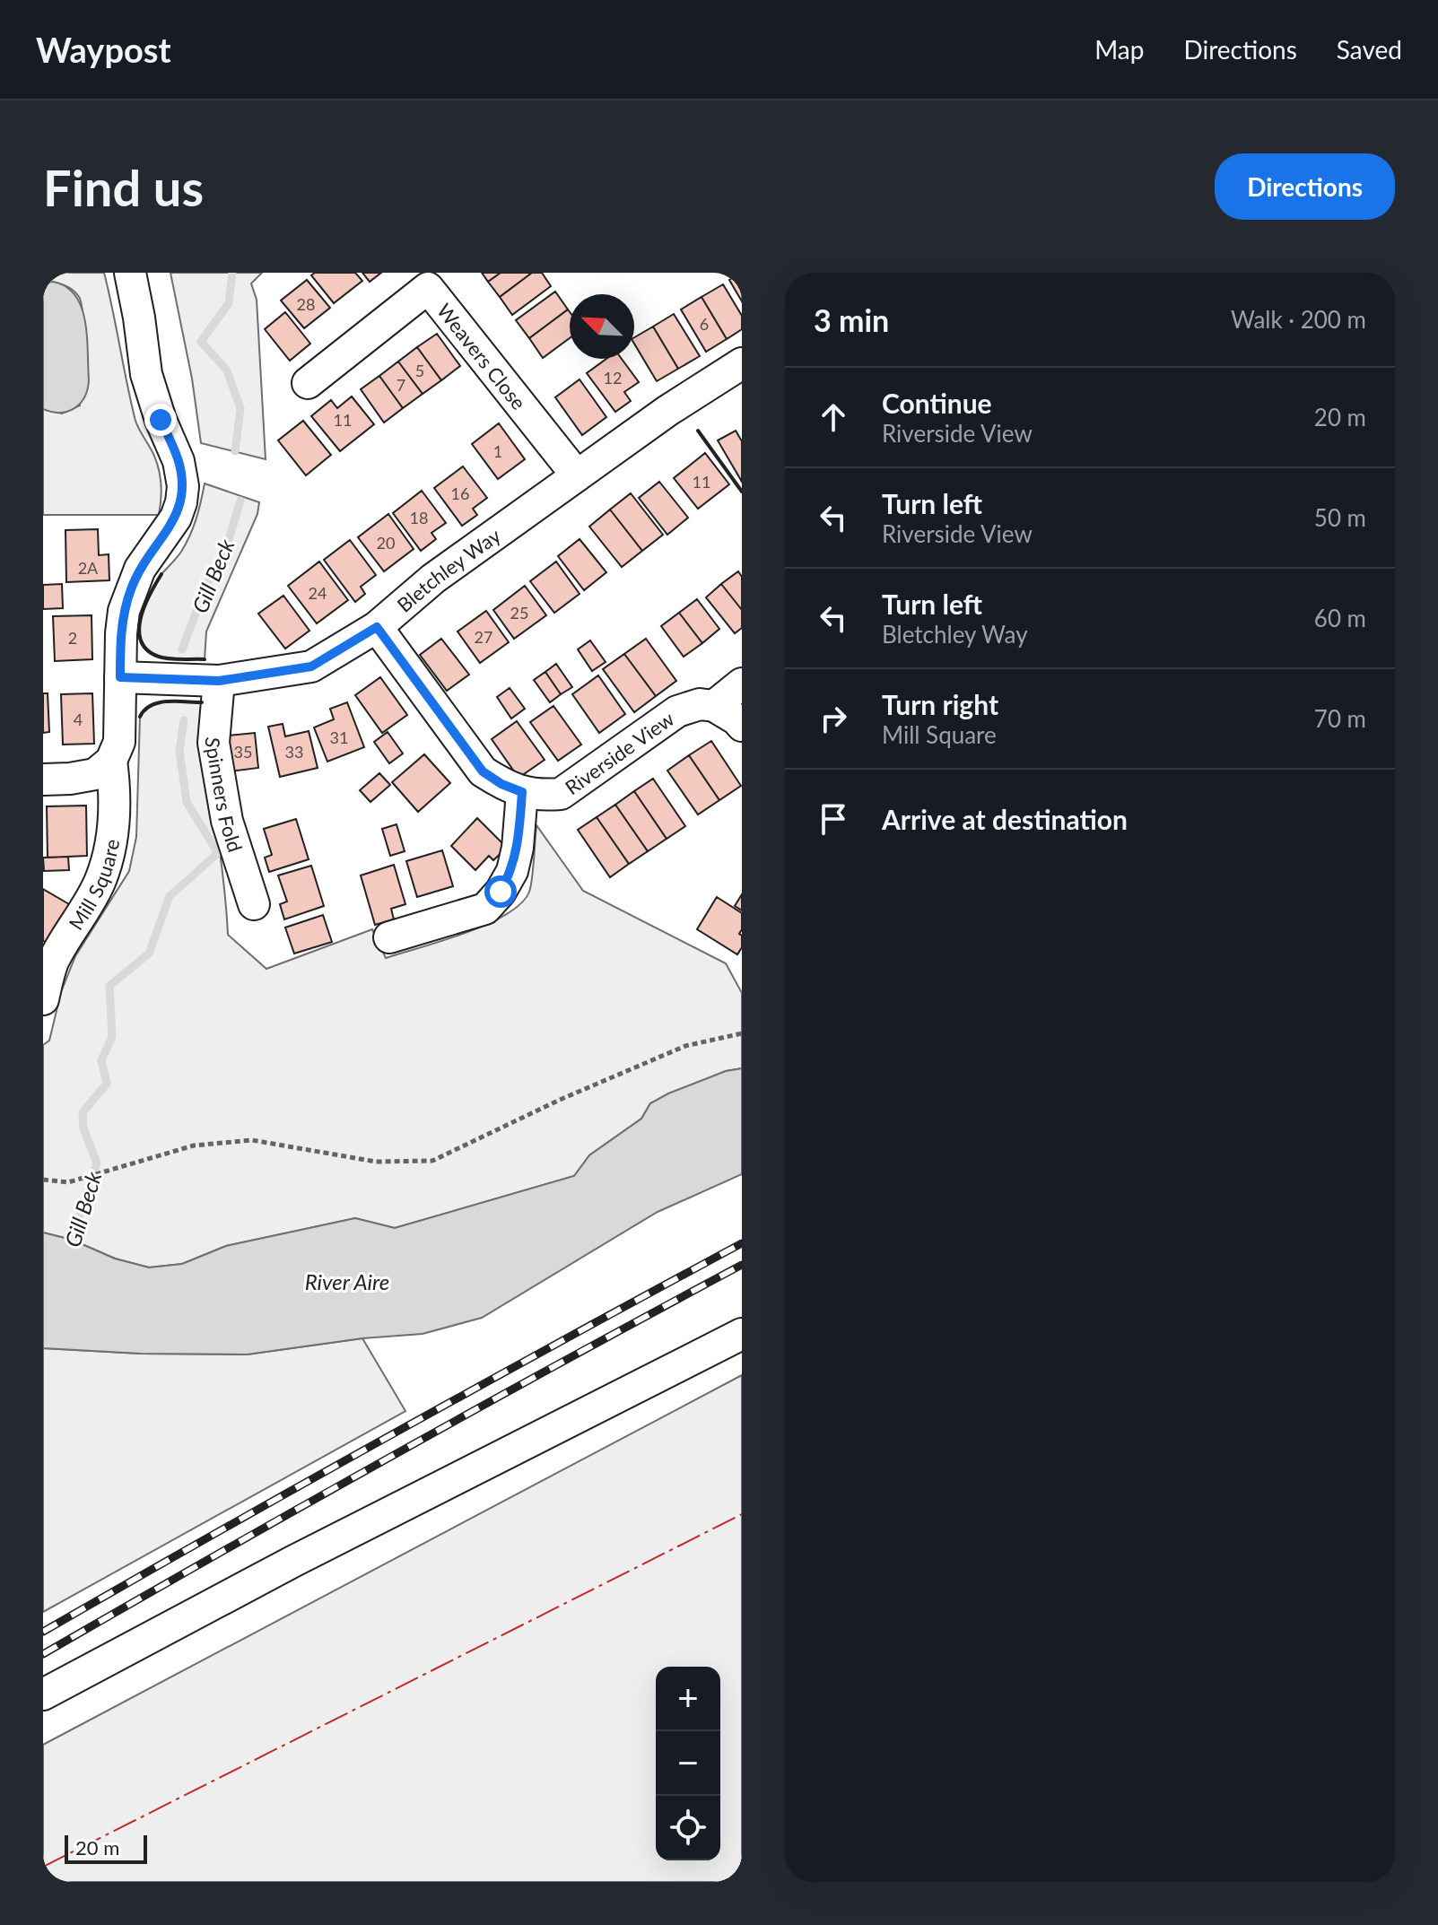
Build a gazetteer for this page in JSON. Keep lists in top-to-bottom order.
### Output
{
  "streets": {
    "street": [
      "Weavers Close",
      "Bletchley Way",
      "Riverside View",
      "Spinners Fold",
      "Mill Square"
    ]
  },
  "crossings": [
    ["Weavers Close", "Bletchley Way"],
    ["Bletchley Way", "Riverside View"],
    ["Bletchley Way", "Spinners Fold"],
    ["Bletchley Way", "Mill Square"]
  ],
  "water": ["Gill Beck", "River Aire"],
  "house_numbers": [
    "28",
    "6",
    "5",
    "12",
    "7",
    "11",
    "1",
    "11",
    "16",
    "18",
    "20",
    "2A",
    "24",
    "25",
    "27",
    "2",
    "4",
    "31",
    "35",
    "33"
  ],
  "scale_bar": "20 m",
  "north": "top left",
  "page": {
    "header": "Waypost",
    "nav": ["Map", "Directions", "Saved"],
    "buttons": "Directions",
    "title": "Find us",
    "heading": ["3 min", "Walk · 200 m"],
    "list": [
      ["Continue", "Riverside View", "20 m"],
      ["Turn left", "Riverside View", "50 m"],
      ["Turn left", "Bletchley Way", "60 m"],
      ["Turn right", "Mill Square", "70 m"],
      "Arrive at destination"
    ],
    "map_buttons": ["+", "−"],
    "scale": "20 m"
  }
}
